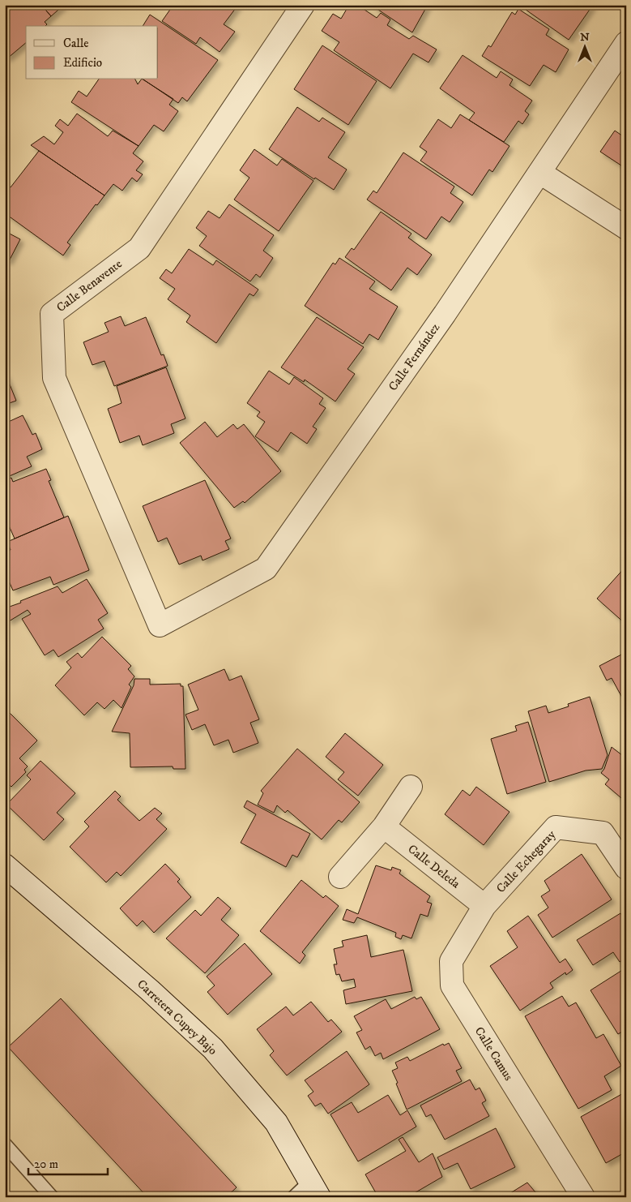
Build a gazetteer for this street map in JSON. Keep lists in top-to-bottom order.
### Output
{
  "streets": {
    "street": [
      "Calle Benavente",
      "Calle Fernández",
      "Calle Echegaray",
      "Calle Deleda",
      "Carretera Cupey Bajo",
      "Calle Camus"
    ]
  },
  "crossings": [
    ["Calle Benavente", "Calle Fernández"],
    ["Calle Echegaray", "Calle Deleda"],
    ["Calle Echegaray", "Calle Camus"],
    ["Calle Deleda", "Calle Camus"]
  ],
  "legend": ["Calle", "Edificio"],
  "scale_bar": "20 m",
  "north": "top"
}
